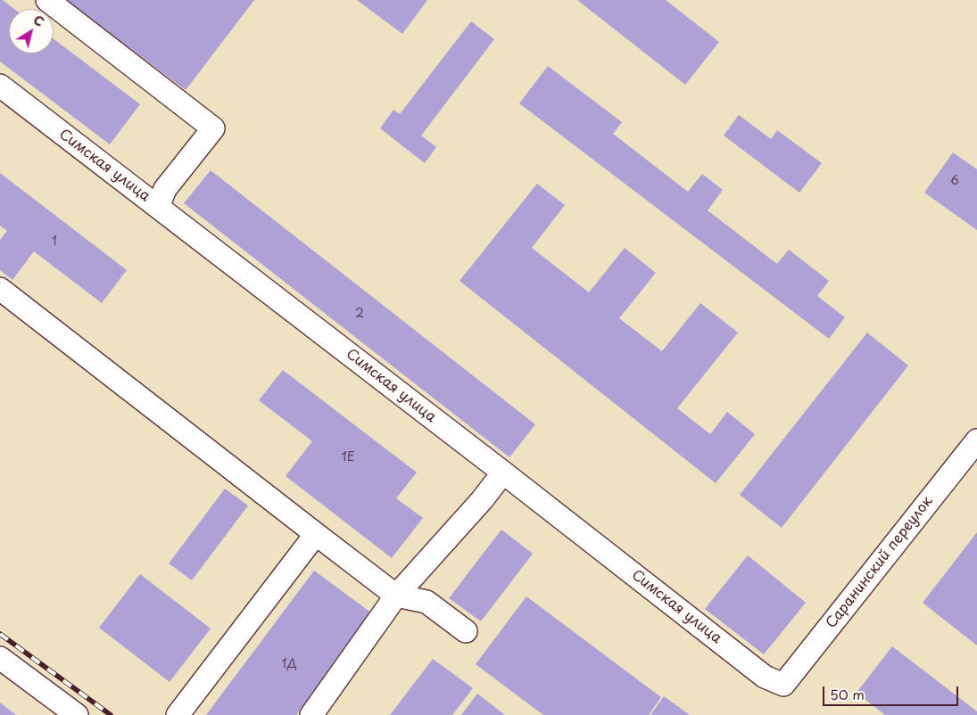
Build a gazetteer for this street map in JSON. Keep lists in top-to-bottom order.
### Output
{
  "streets": {
    "street": ["Симская улица", "Саранинский переулок"]
  },
  "crossings": [
    ["Симская улица", "Саранинский переулок"]
  ],
  "house_numbers": [
    "6",
    "1",
    "2",
    "1Е",
    "1Д"
  ],
  "scale_bar": "50 m",
  "north": "top right"
}
